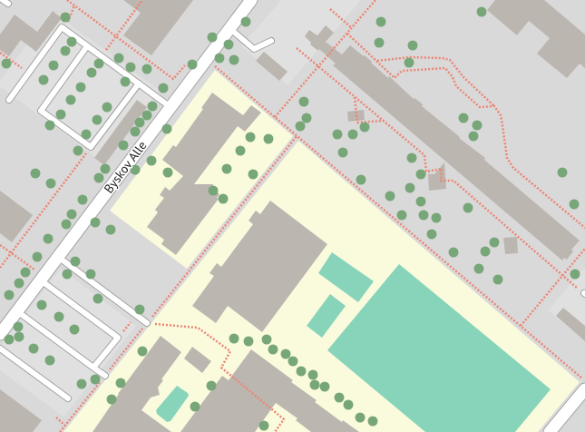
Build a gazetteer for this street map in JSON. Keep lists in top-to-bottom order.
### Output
{
  "streets": {
    "street": ["Byskov Alle"]
  }
}
